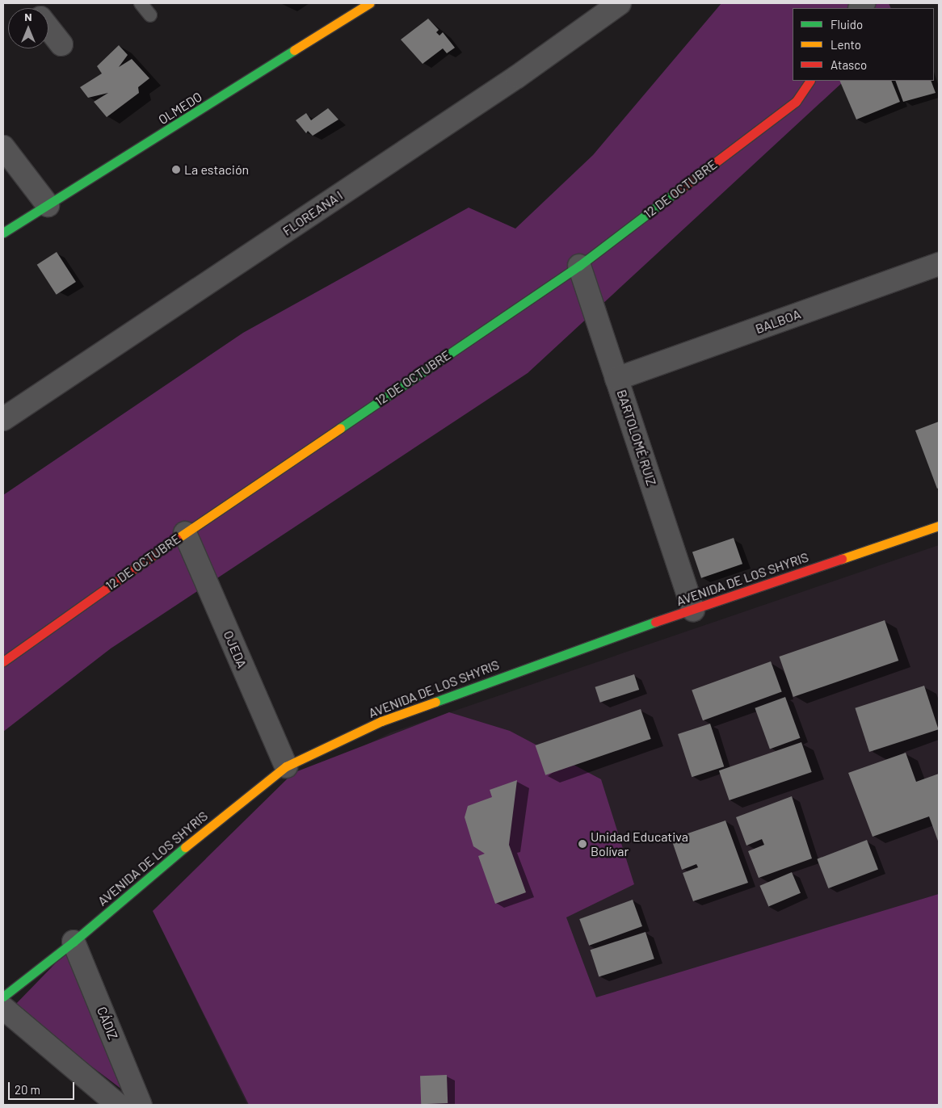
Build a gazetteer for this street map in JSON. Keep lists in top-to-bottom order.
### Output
{
  "streets": {
    "street": [
      "OLMEDO",
      "12 DE OCTUBRE",
      "FLOREANA I",
      "BALBOA",
      "BARTOLOMÉ RUIZ",
      "AVENIDA DE LOS SHYRIS",
      "OJEDA",
      "CÁDIZ"
    ]
  },
  "crossings": [
    ["12 DE OCTUBRE", "BARTOLOMÉ RUIZ"],
    ["12 DE OCTUBRE", "OJEDA"],
    ["BALBOA", "BARTOLOMÉ RUIZ"],
    ["BARTOLOMÉ RUIZ", "AVENIDA DE LOS SHYRIS"],
    ["AVENIDA DE LOS SHYRIS", "OJEDA"],
    ["AVENIDA DE LOS SHYRIS", "CÁDIZ"]
  ],
  "places": ["La estación", "Unidad Educativa Bolívar"],
  "legend": ["Fluido", "Lento", "Atasco"],
  "scale_bar": "20 m",
  "north": "top"
}
